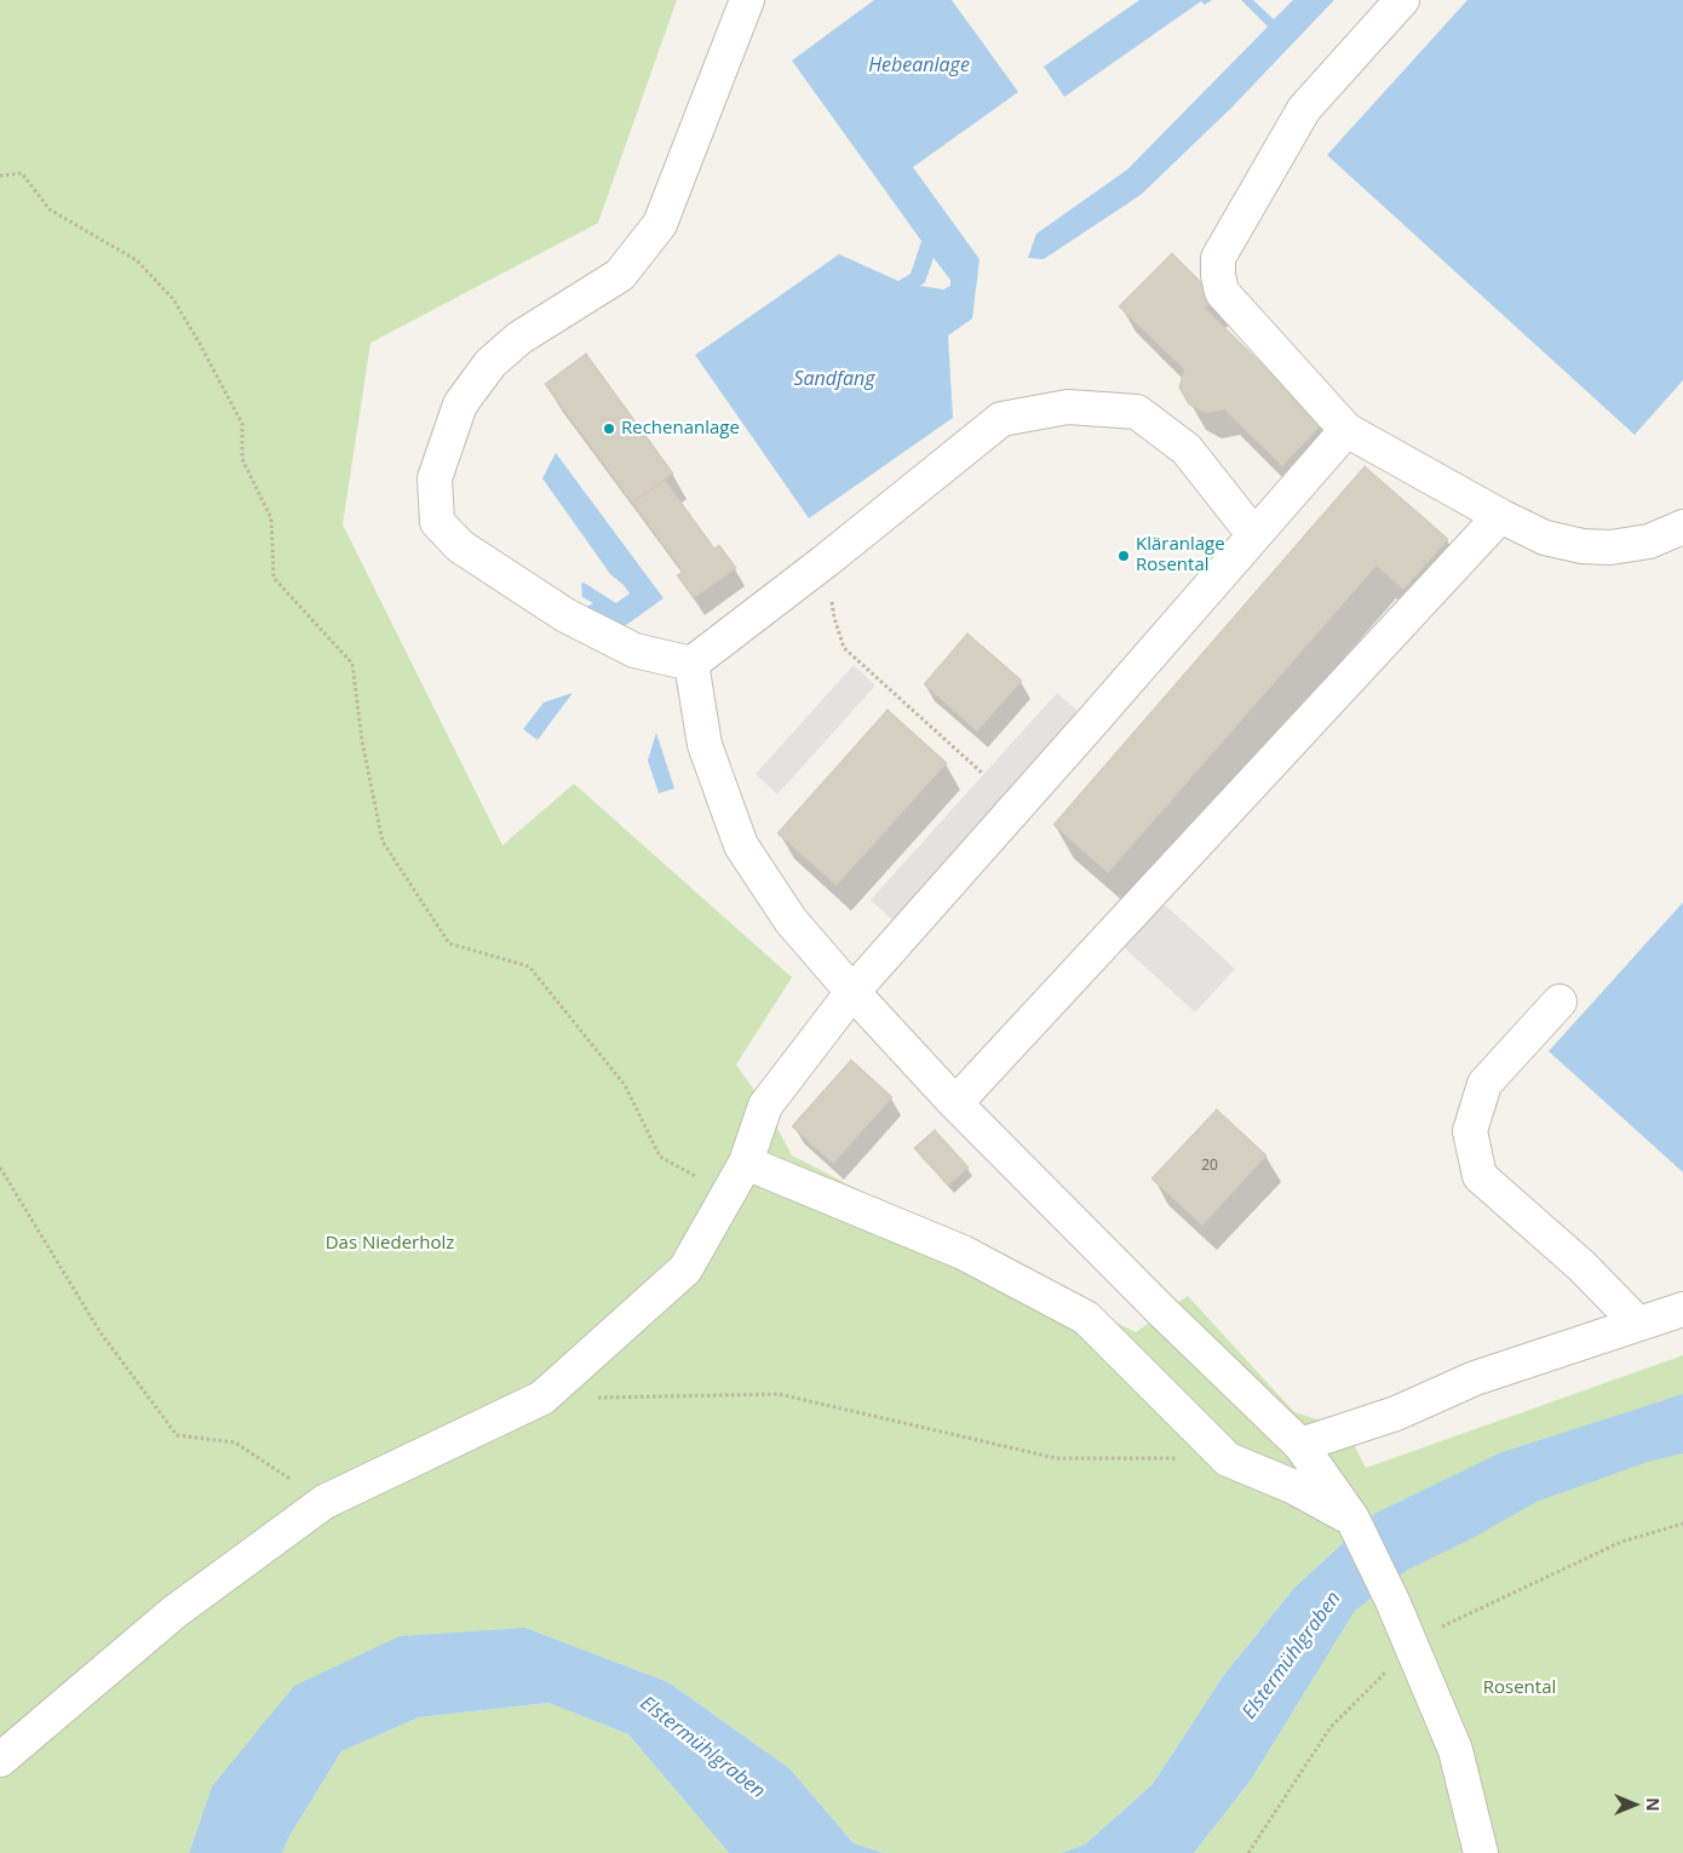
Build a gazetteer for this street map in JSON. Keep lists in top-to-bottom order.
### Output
{
  "water": ["Hebeanlage", "Sandfang", "Elstermühlgraben"],
  "parks": ["Das Niederholz", "Rosental"],
  "places": ["Rechenanlage", "Kläranlage Rosental"],
  "house_numbers": ["20"],
  "north": "right"
}
